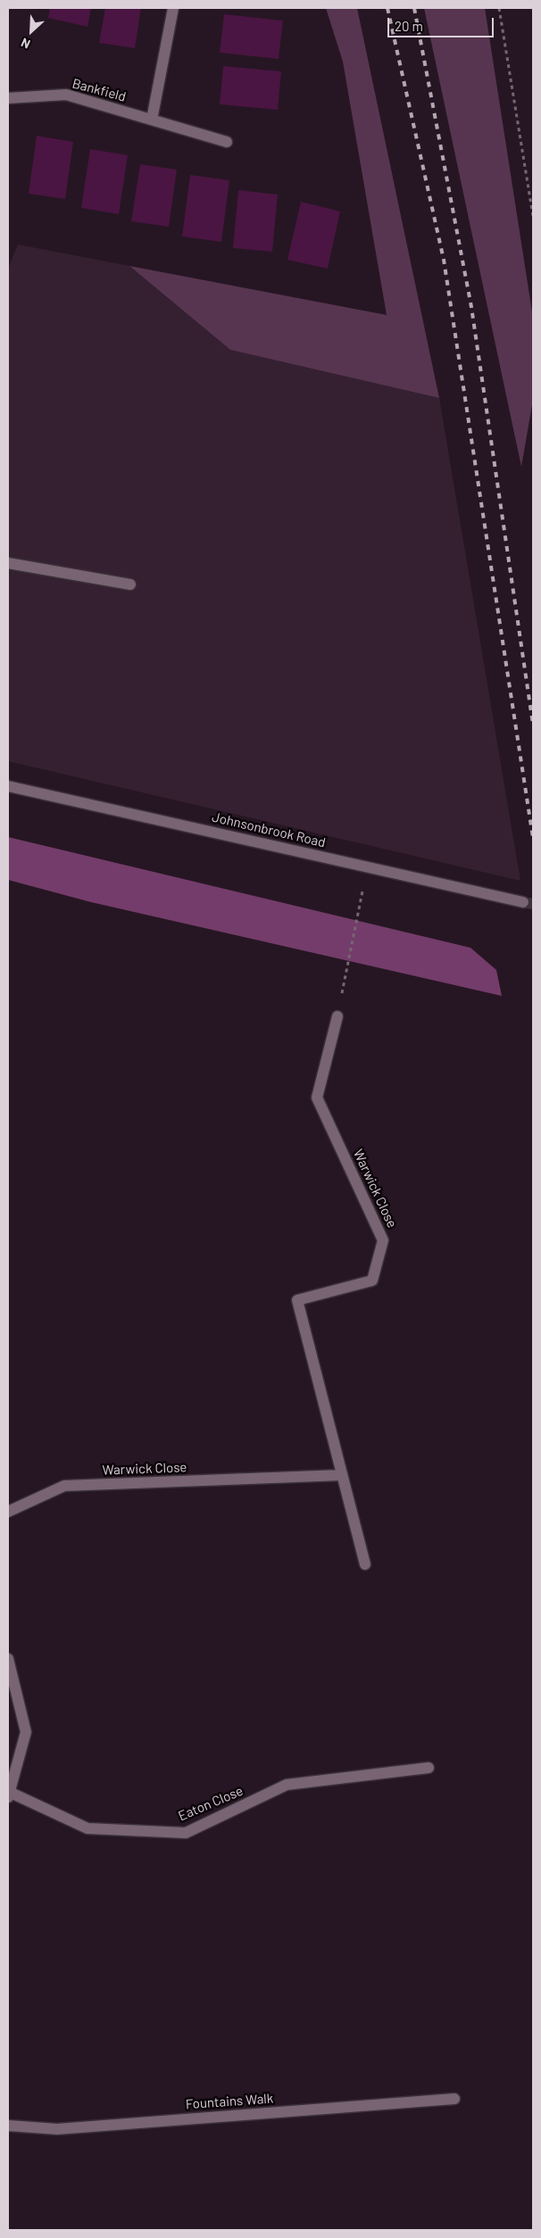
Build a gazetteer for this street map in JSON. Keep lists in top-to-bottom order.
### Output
{
  "streets": {
    "street": [
      "Bankfield",
      "Johnsonbrook Road",
      "Warwick Close",
      "Eaton Close",
      "Fountains Walk"
    ]
  },
  "scale_bar": "20 m",
  "north": "bottom left"
}
